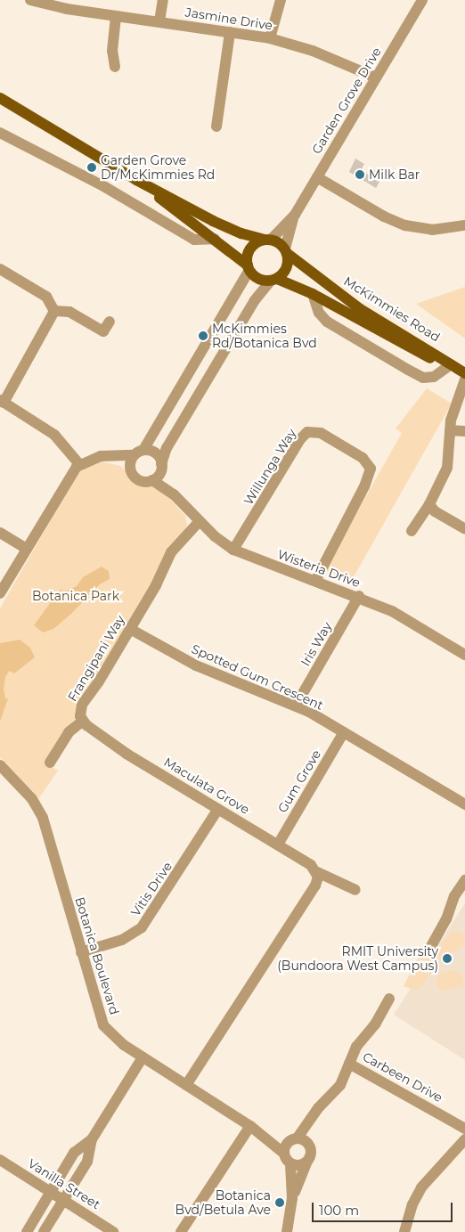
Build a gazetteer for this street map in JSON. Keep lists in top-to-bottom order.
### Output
{
  "streets": {
    "main road": ["McKimmies Road"],
    "street": [
      "Jasmine Drive",
      "Garden Grove Drive",
      "Willunga Way",
      "Wisteria Drive",
      "Iris Way",
      "Frangipani Way",
      "Spotted Gum Crescent",
      "Gum Grove",
      "Maculata Grove",
      "Vitis Drive",
      "Botanica Boulevard",
      "Carbeen Drive",
      "Vanilla Street"
    ]
  },
  "crossings": [
    ["Jasmine Drive", "Garden Grove Drive"],
    ["Garden Grove Drive", "McKimmies Road"],
    ["Willunga Way", "Wisteria Drive"],
    ["Wisteria Drive", "Iris Way"],
    ["Wisteria Drive", "Frangipani Way"],
    ["Iris Way", "Spotted Gum Crescent"],
    ["Frangipani Way", "Spotted Gum Crescent"],
    ["Frangipani Way", "Maculata Grove"],
    ["Spotted Gum Crescent", "Gum Grove"],
    ["Gum Grove", "Maculata Grove"],
    ["Maculata Grove", "Vitis Drive"],
    ["Vitis Drive", "Botanica Boulevard"]
  ],
  "parks": ["Botanica Park"],
  "places": [
    "Garden Grove Dr/McKimmies Rd",
    "Milk Bar",
    "McKimmies Rd/Botanica Bvd",
    "RMIT University (Bundoora West Campus)",
    "Botanica Bvd/Betula Ave"
  ],
  "scale_bar": "100 m"
}
